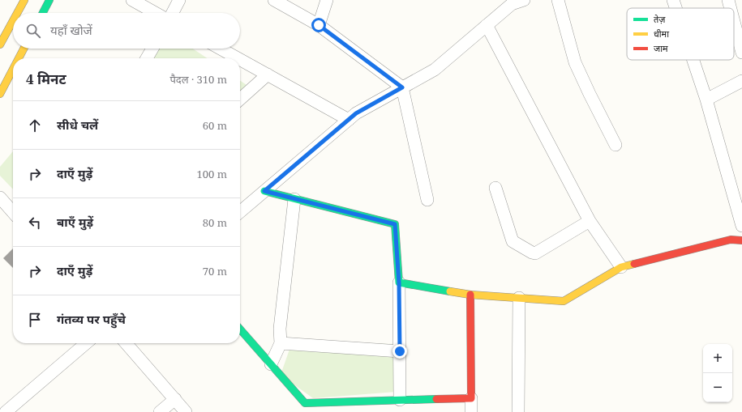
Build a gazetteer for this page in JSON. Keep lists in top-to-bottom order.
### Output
{
  "legend": ["तेज़", "धीमा", "जाम"],
  "page": {
    "search": "यहाँ खोजें",
    "heading": ["4 मिनट", "पैदल · 310 m"],
    "list": [
      ["सीधे चलें", "60 m"],
      ["दाएँ मुड़ें", "100 m"],
      ["बाएँ मुड़ें", "80 m"],
      ["दाएँ मुड़ें", "70 m"],
      "गंतव्य पर पहुँचे"
    ],
    "map_buttons": ["+", "−"]
  }
}
